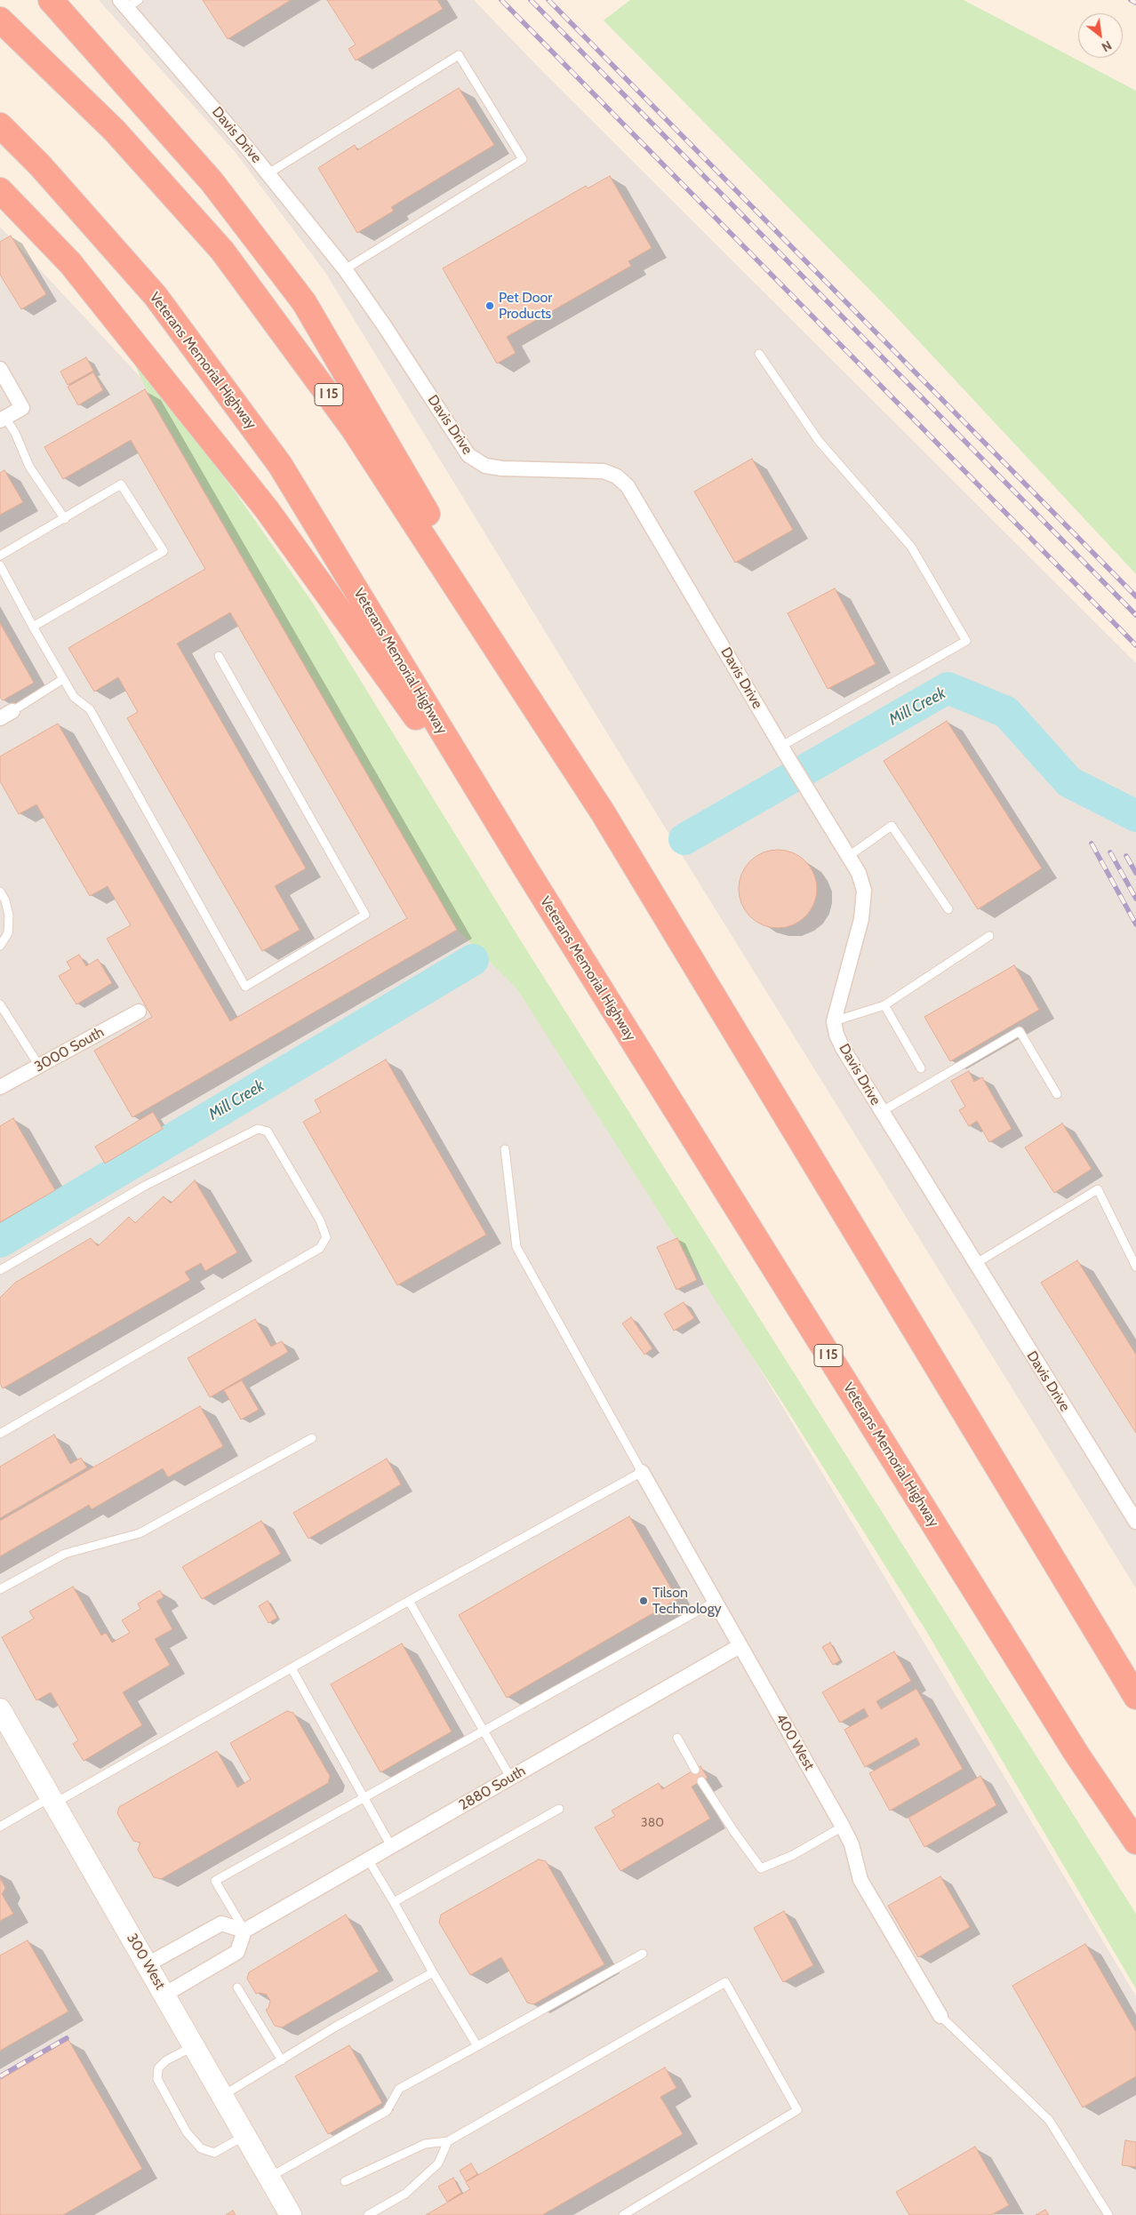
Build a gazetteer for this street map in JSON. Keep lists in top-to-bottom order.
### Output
{
  "streets": {
    "highway": ["Veterans Memorial Highway", "I 15"],
    "main road": ["300 West"],
    "street": [
      "Davis Drive",
      "3000 South",
      "400 West",
      "2880 South"
    ]
  },
  "crossings": [
    ["400 West", "2880 South"]
  ],
  "water": ["Mill Creek"],
  "places": ["Pet Door Products", "Tilson Technology"],
  "house_numbers": ["380"],
  "north": "bottom right"
}
